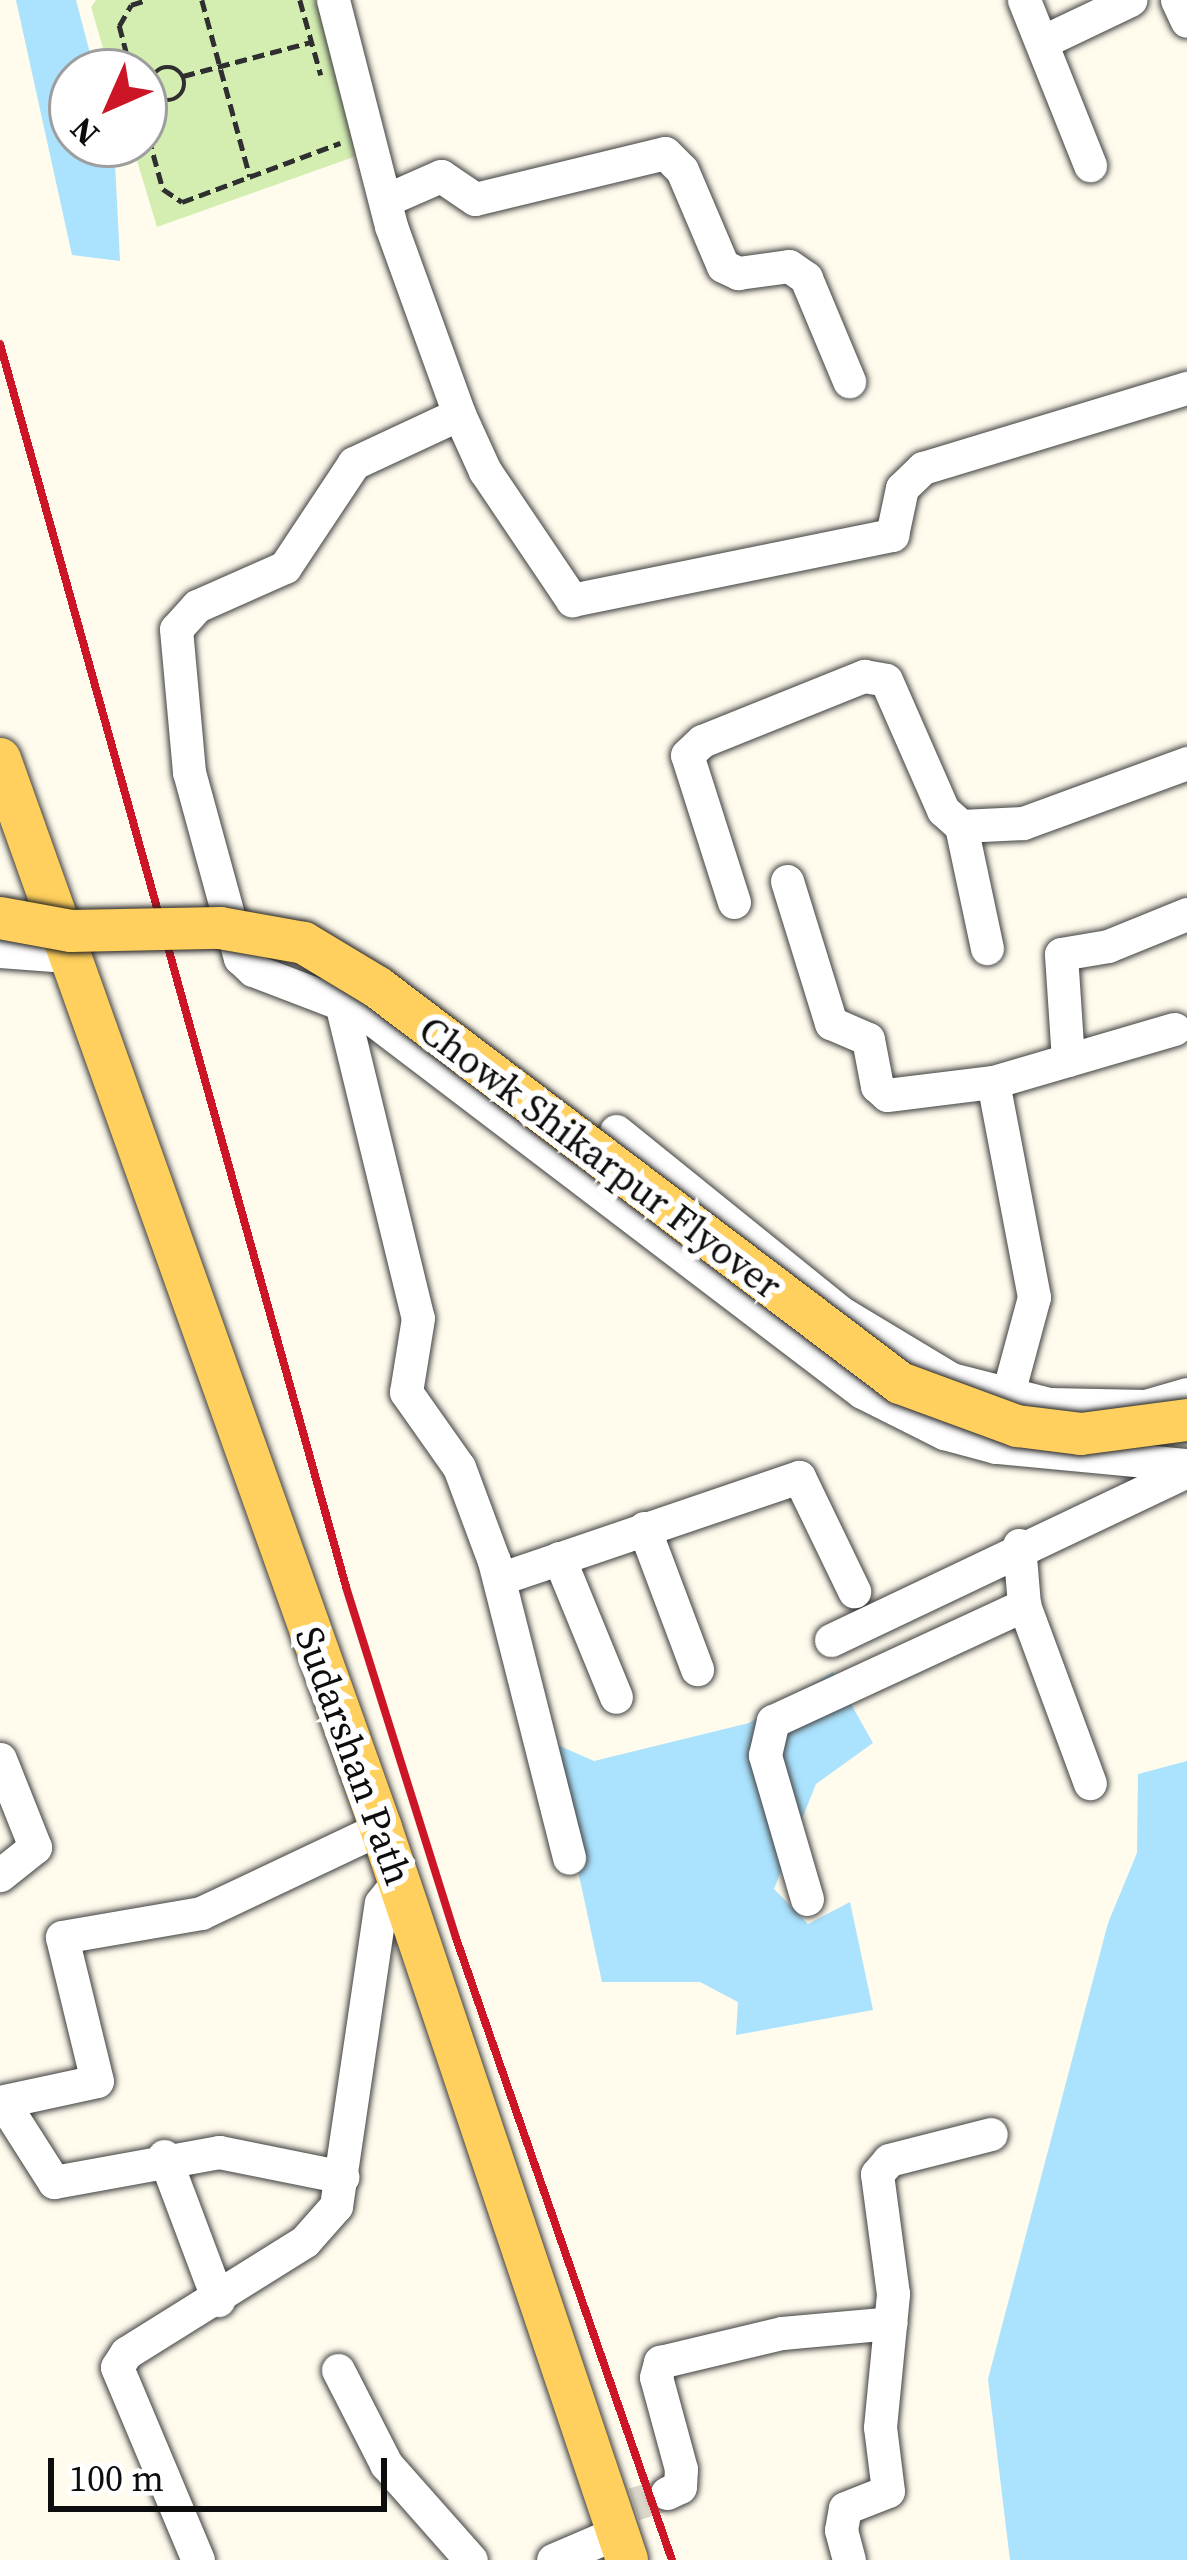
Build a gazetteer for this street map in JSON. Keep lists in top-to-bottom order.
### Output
{
  "streets": {
    "main road": ["Chowk Shikarpur Flyover", "Sudarshan Path"]
  },
  "scale_bar": "100 m",
  "north": "bottom left"
}
